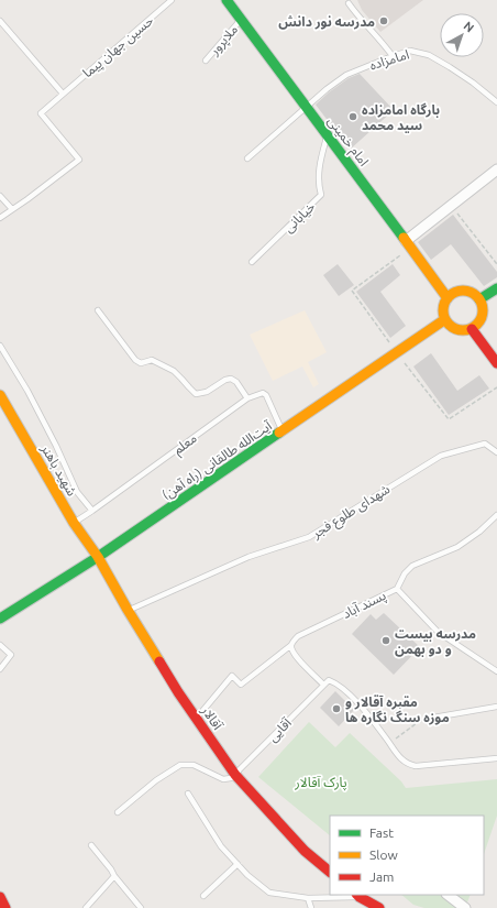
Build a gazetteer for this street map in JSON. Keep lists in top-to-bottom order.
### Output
{
  "streets": {
    "street": [
      "امام خمینی",
      "(راه آهن) آیت‌الله طالقانی",
      "شهید باهنر",
      "آقالار"
    ],
    "lane": [
      "ملاپرور",
      "حسین جهان پیما",
      "امامزاده",
      "خیابانی",
      "معلم",
      "شهدای طلوع فجر",
      "پسند آباد",
      "آقایی"
    ]
  },
  "crossings": [
    ["ملاپرور", "امام خمینی"],
    ["امامزاده", "امام خمینی"],
    ["امام خمینی", "خیابانی"],
    ["امام خمینی", "(راه آهن) آیت‌الله طالقانی"],
    ["معلم", "شهید باهنر"],
    ["(راه آهن) آیت‌الله طالقانی", "شهید باهنر"],
    ["(راه آهن) آیت‌الله طالقانی", "آقالار"],
    ["شهید باهنر", "آقالار"],
    ["شهدای طلوع فجر", "آقالار"],
    ["پسند آباد", "آقالار"],
    ["آقالار", "آقایی"]
  ],
  "parks": ["پارک آقالار"],
  "places": [
    "مدرسه نور دانش",
    "بارگاه امامزاده سید محمد",
    "مدرسه بیست و دو بهمن",
    "مقبره آقالار و موزه سنگ نگاره ها"
  ],
  "legend": ["Fast", "Slow", "Jam"],
  "north": "top right"
}
